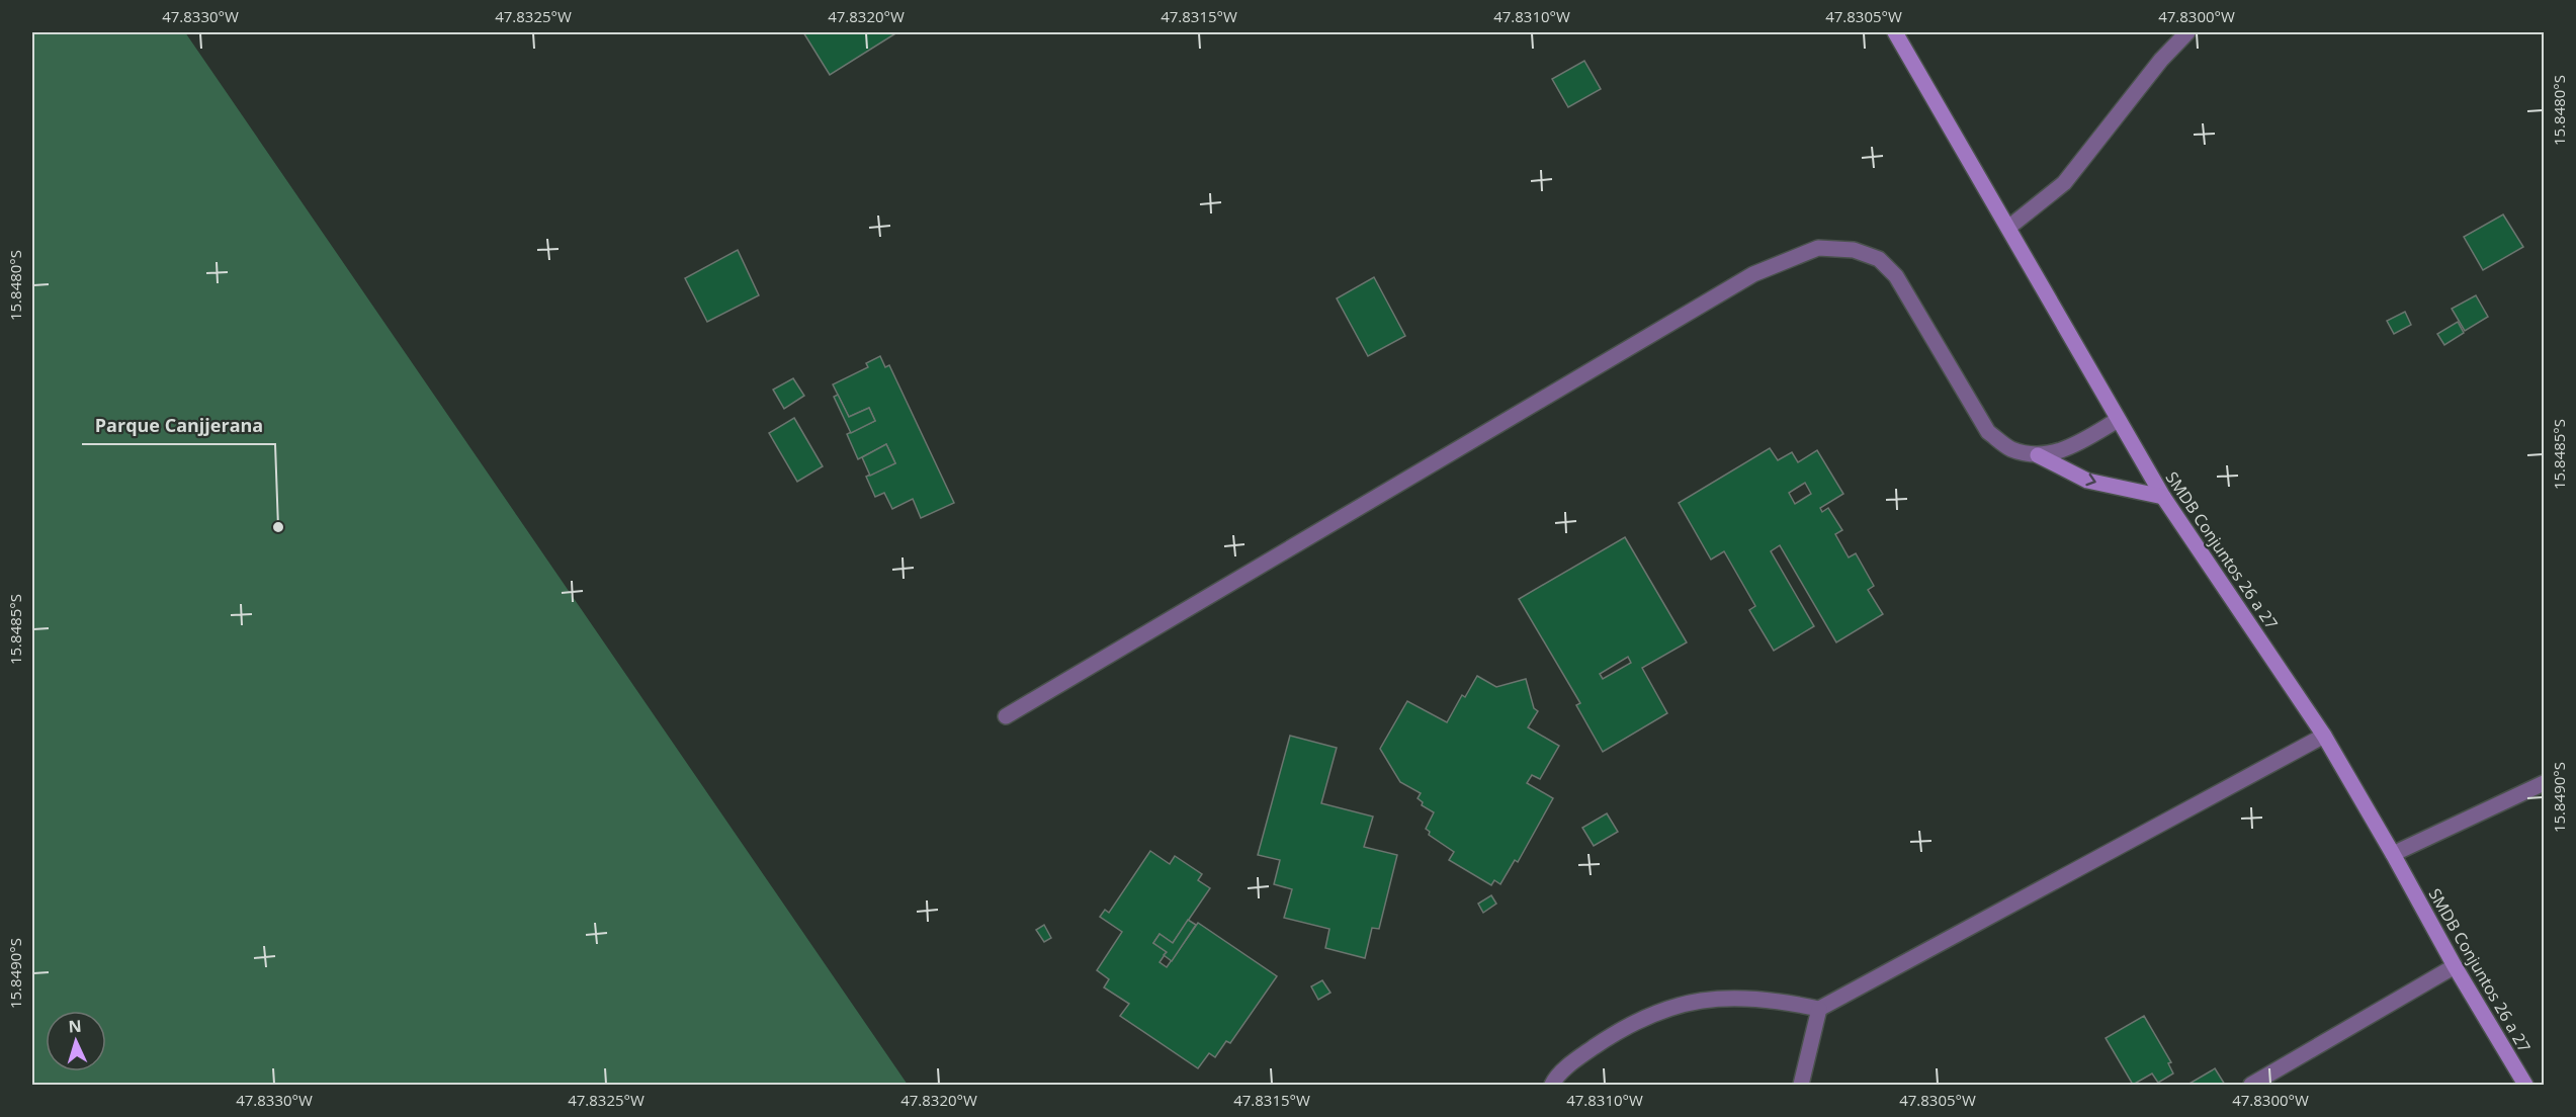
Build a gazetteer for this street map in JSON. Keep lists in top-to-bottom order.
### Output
{
  "streets": {
    "street": ["SMDB Conjuntos 26 a 27"]
  },
  "places": ["Parque Canjjerana"],
  "north": "top",
  "coordinates": [
    "47.8330°W",
    "47.8325°W",
    "47.8320°W",
    "47.8315°W",
    "47.8310°W",
    "47.8305°W",
    "47.8300°W",
    "15.8480°S",
    "15.8485°S",
    "15.8490°S"
  ]
}
